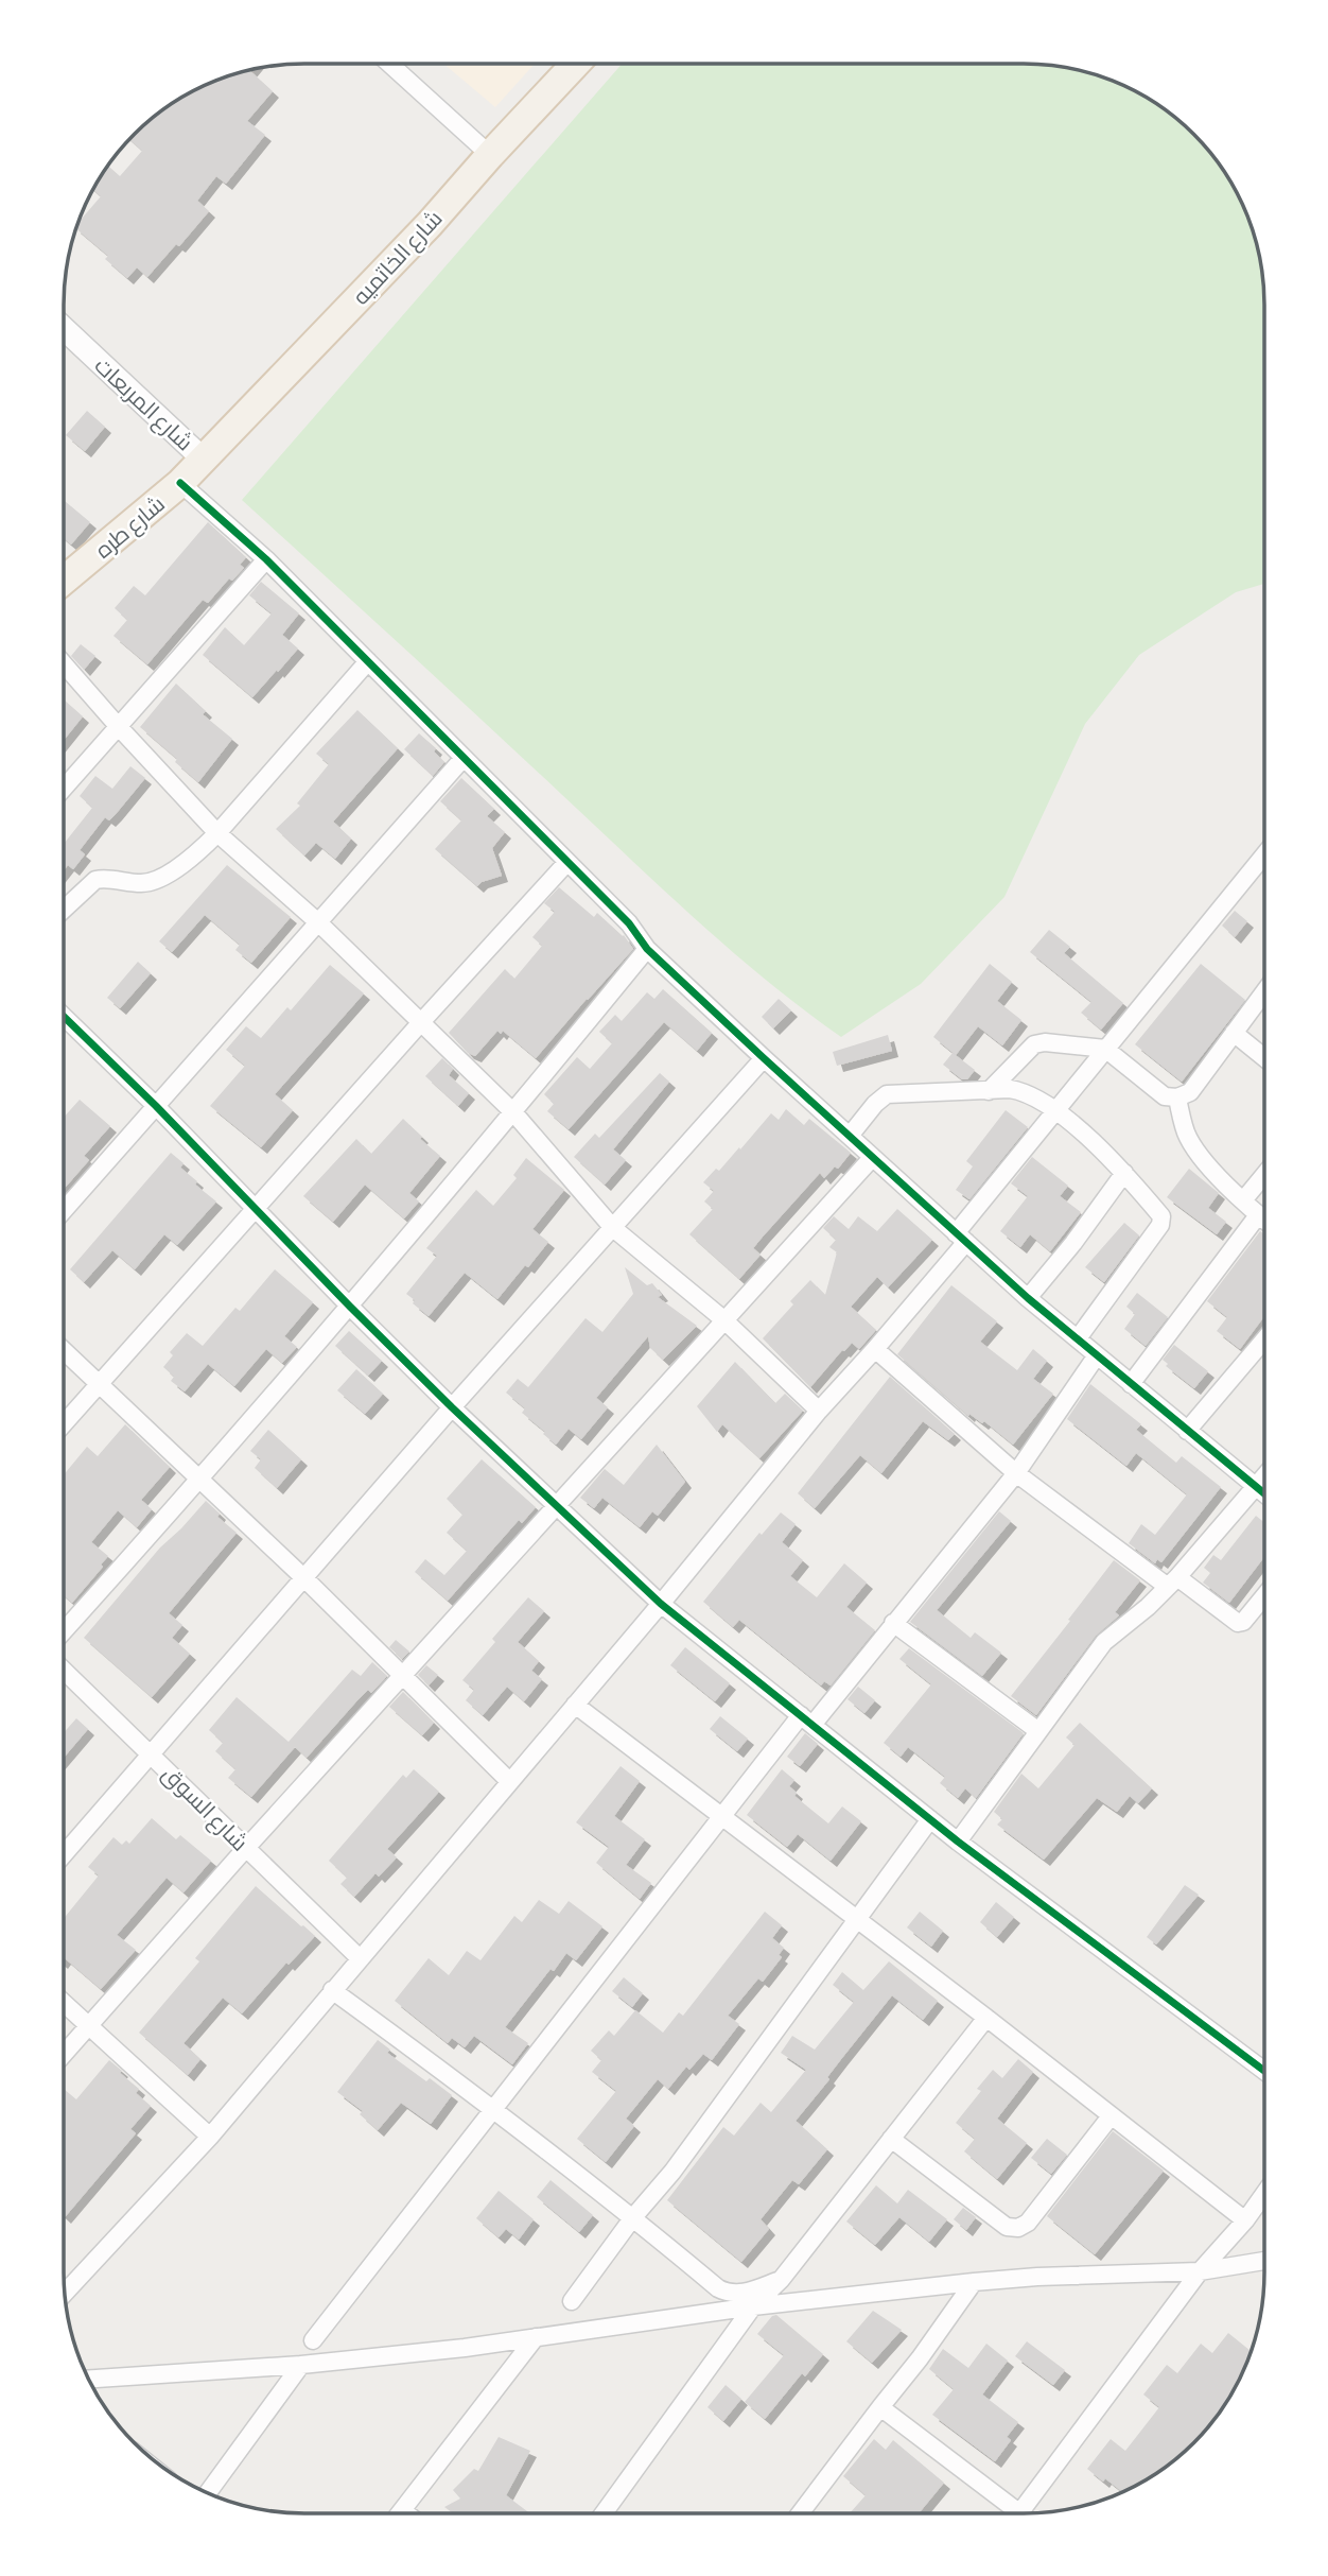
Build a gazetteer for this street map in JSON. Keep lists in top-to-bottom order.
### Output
{
  "streets": {
    "main road": ["شارع الخاتميه", "شارع طره"],
    "street": ["شارع المربعات", "شارع السوق"]
  },
  "crossings": [
    ["شارع الخاتميه", "شارع المربعات"],
    ["شارع الخاتميه", "شارع طره"],
    ["شارع المربعات", "شارع طره"]
  ]
}
